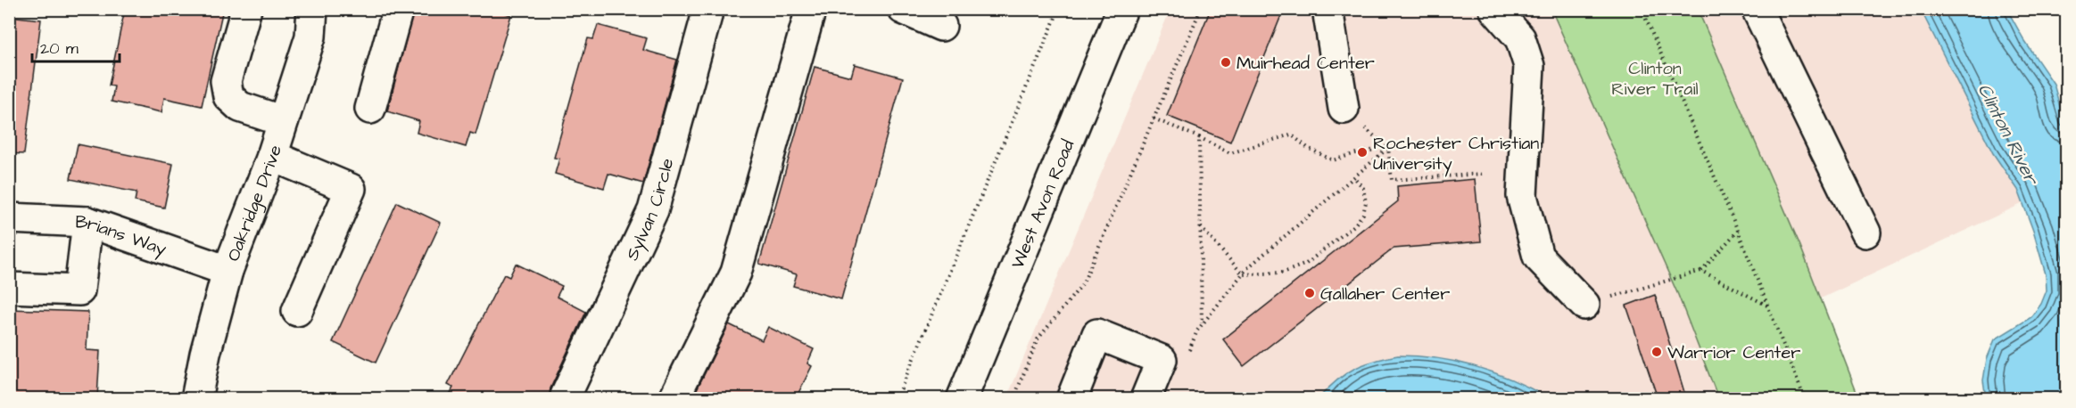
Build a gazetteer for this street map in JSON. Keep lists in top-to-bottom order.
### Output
{
  "streets": {
    "street": [
      "Oakridge Drive",
      "West Avon Road",
      "Sylvan Circle",
      "Brians Way"
    ]
  },
  "crossings": [
    ["Oakridge Drive", "Brians Way"]
  ],
  "water": ["Clinton River"],
  "parks": ["Clinton River Trail"],
  "places": [
    "Muirhead Center",
    "Rochester Christian University",
    "Gallaher Center",
    "Warrior Center"
  ],
  "scale_bar": "20 m"
}
